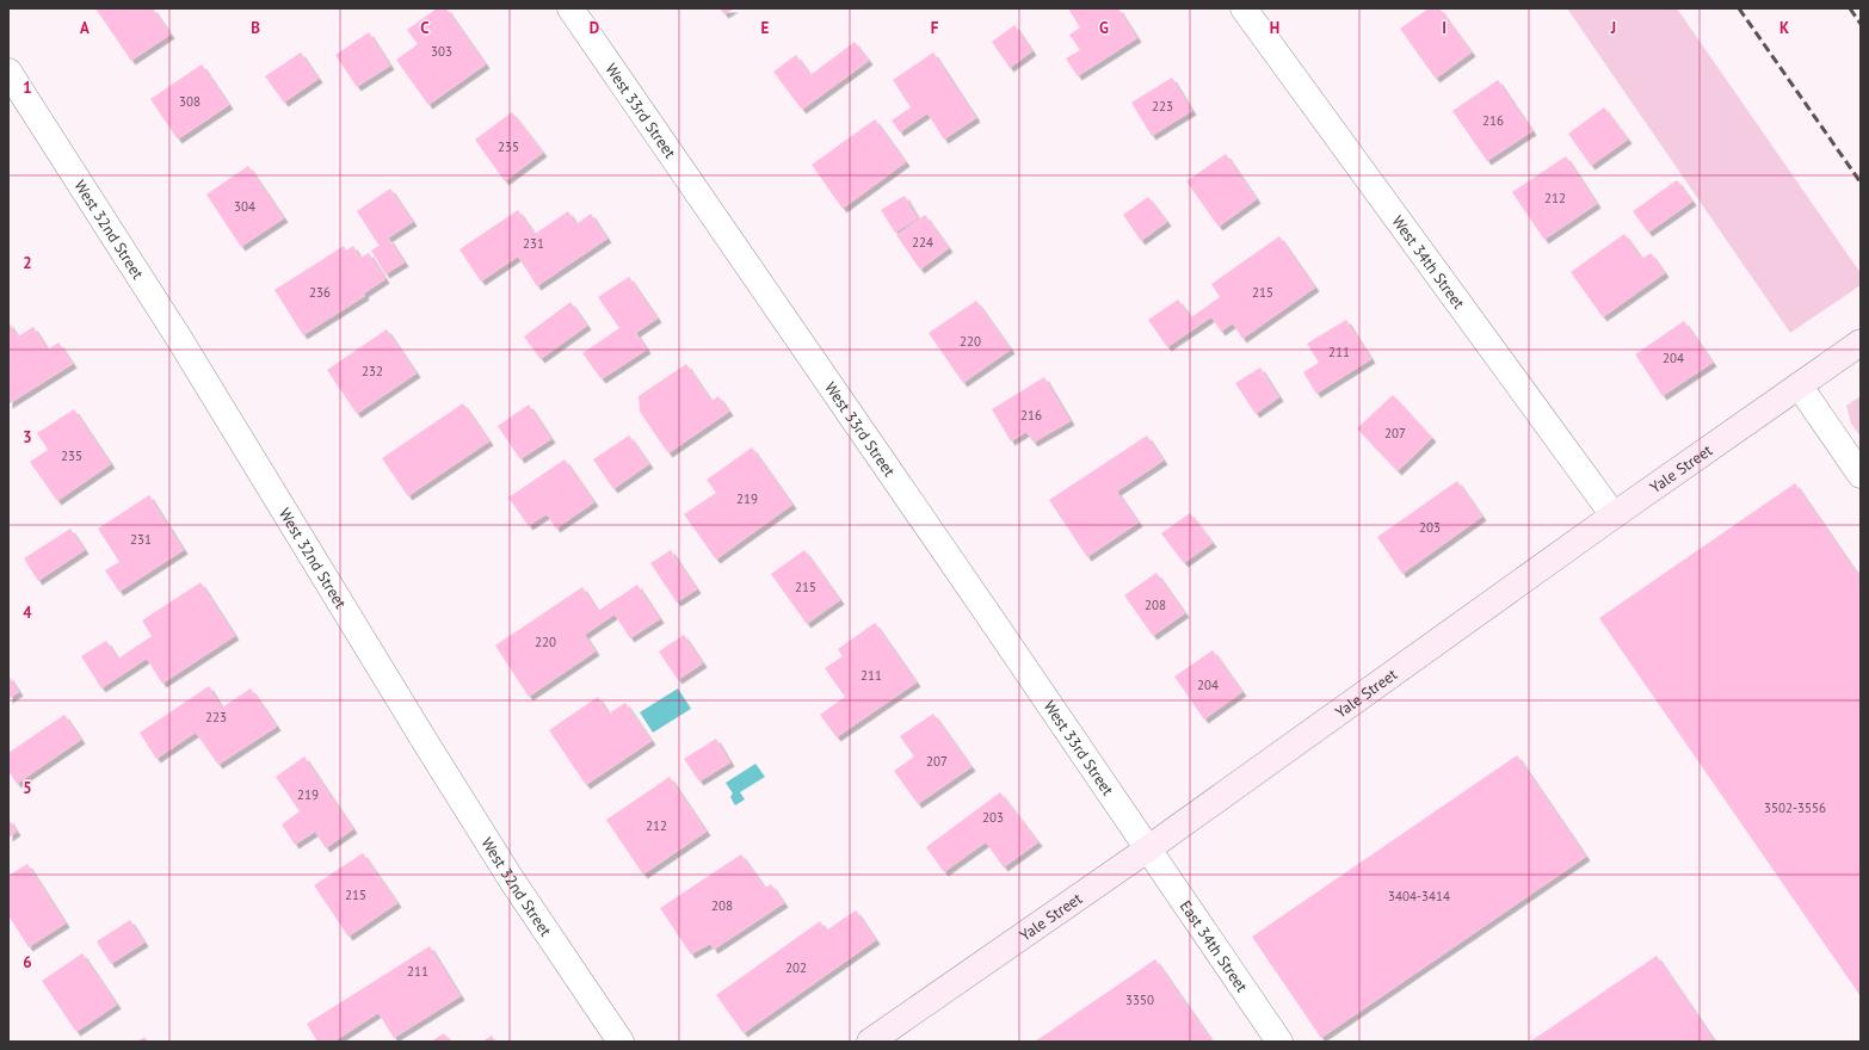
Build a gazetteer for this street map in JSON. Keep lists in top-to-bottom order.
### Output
{
  "streets": {
    "main road": ["Yale Street"],
    "street": [
      "West 33rd Street",
      "West 32nd Street",
      "West 34th Street",
      "East 34th Street"
    ]
  },
  "crossings": [
    ["West 33rd Street", "Yale Street"],
    ["West 33rd Street", "East 34th Street"],
    ["West 34th Street", "Yale Street"],
    ["Yale Street", "East 34th Street"]
  ],
  "house_numbers": [
    "303",
    "308",
    "223",
    "216",
    "235",
    "212",
    "304",
    "224",
    "231",
    "236",
    "215",
    "220",
    "211",
    "204",
    "232",
    "216",
    "207",
    "235",
    "219",
    "203",
    "231",
    "215",
    "208",
    "220",
    "211",
    "204",
    "223",
    "207",
    "219",
    "3502-3556",
    "203",
    "212",
    "215",
    "3404-3414",
    "208",
    "202",
    "211",
    "3350"
  ],
  "grid": {
    "columns": [
      "A",
      "B",
      "C",
      "D",
      "E",
      "F",
      "G",
      "H",
      "I",
      "J",
      "K"
    ],
    "rows": [
      "1",
      "2",
      "3",
      "4",
      "5",
      "6"
    ]
  }
}
